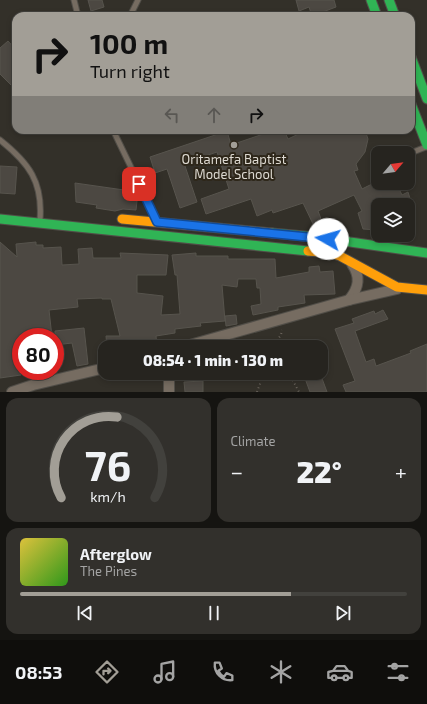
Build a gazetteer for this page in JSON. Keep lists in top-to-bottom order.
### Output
{
  "places": ["Oritamefa Baptist Model School"],
  "north": "top right",
  "page": {
    "turn": ["100 m", "Turn right"],
    "limit": "80",
    "trip": "08:54 · 1 min · 130 m",
    "tile": "Climate",
    "heat": ["−", "22°", "+"],
    "song": ["Afterglow", "The Pines"],
    "tabs": "08:53",
    "gauge": ["76", "km/h"]
  }
}
